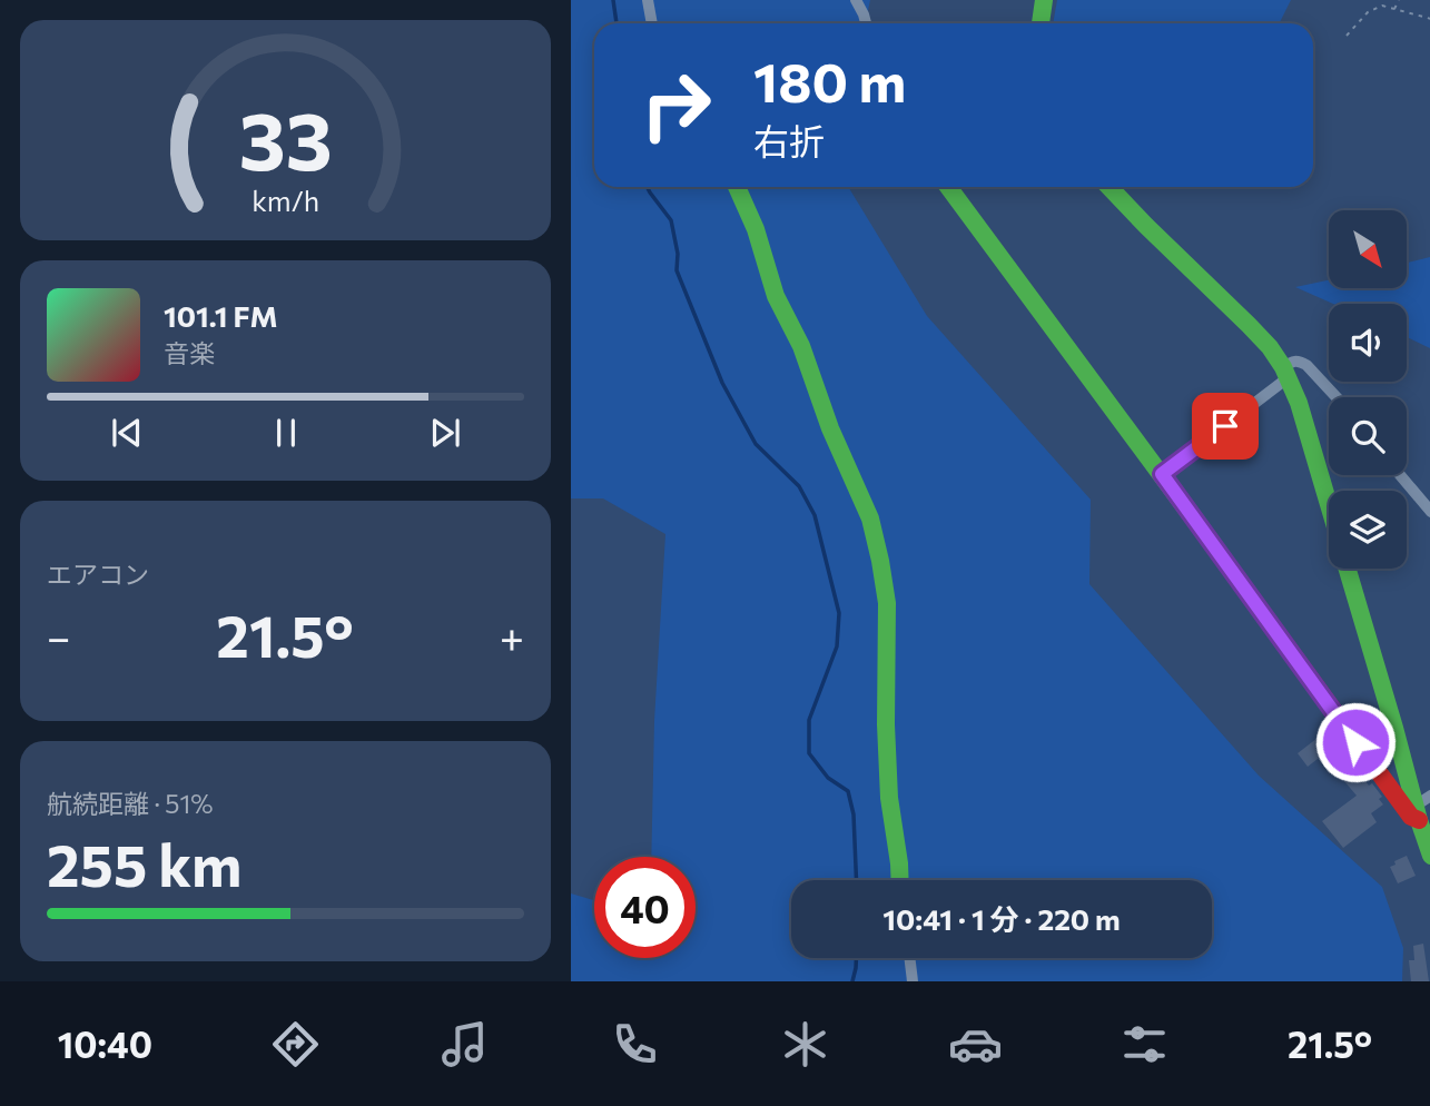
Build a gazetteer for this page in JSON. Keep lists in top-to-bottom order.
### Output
{
  "north": "bottom right",
  "page": {
    "turn": ["180 m", "右折"],
    "song": ["101.1 FM", "音楽"],
    "tile": [
      "エアコン",
      ["航続距離 · 51%", "255 km"]
    ],
    "heat": ["−", "21.5°", "+"],
    "limit": "40",
    "trip": "10:41 · 1 分 · 220 m",
    "tabs": ["10:40", "21.5°"],
    "gauge": ["33", "km/h"]
  }
}
